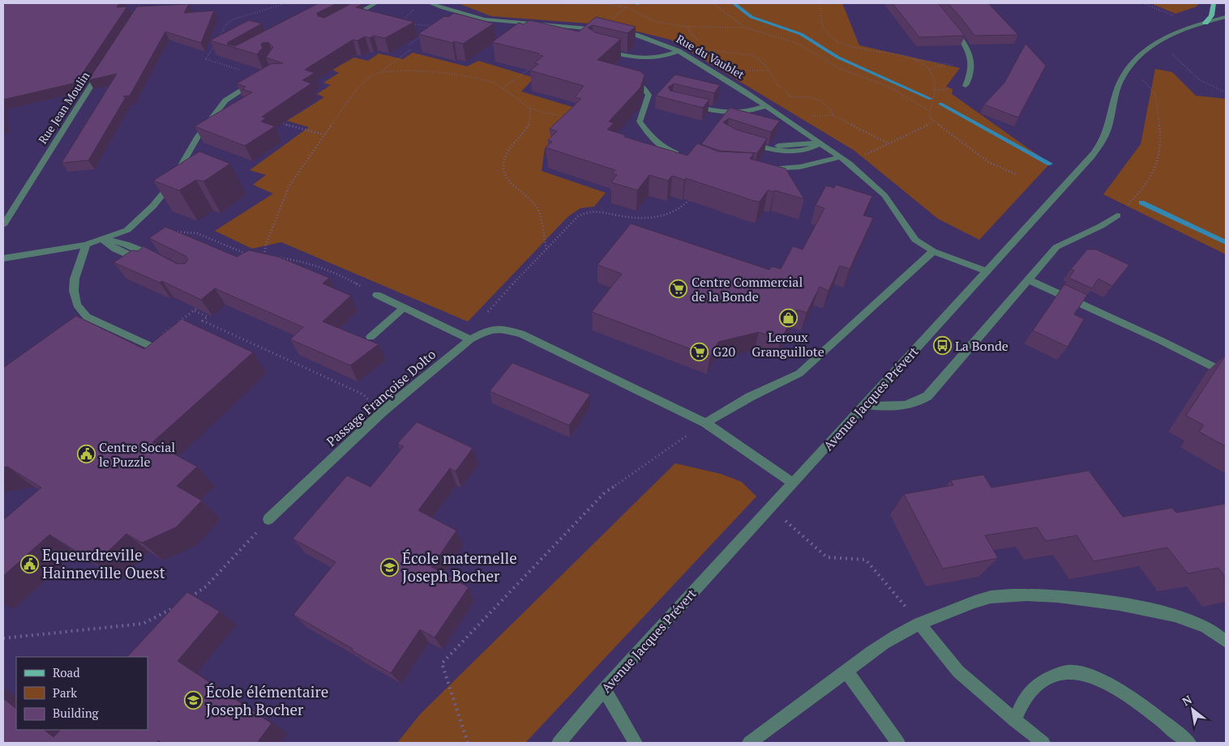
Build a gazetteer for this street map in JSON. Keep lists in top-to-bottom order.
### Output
{
  "streets": {
    "street": [
      "Rue du Vaublet",
      "Rue Jean Moulin",
      "Passage Françoise Dolto",
      "Avenue Jacques Prévert"
    ]
  },
  "crossings": [
    ["Rue du Vaublet", "Avenue Jacques Prévert"]
  ],
  "places": {
    "supermarket": ["Centre Commercial de la Bonde", "G20"],
    "shop": ["Leroux Granguillote"],
    "bus stop": ["La Bonde"],
    "public building": ["Centre Social le Puzzle", "Equeurdreville Hainneville Ouest"],
    "school or university": ["École maternelle Joseph Bocher", "École élémentaire Joseph Bocher"]
  },
  "legend": ["Road", "Park", "Building"],
  "north": "top left"
}
